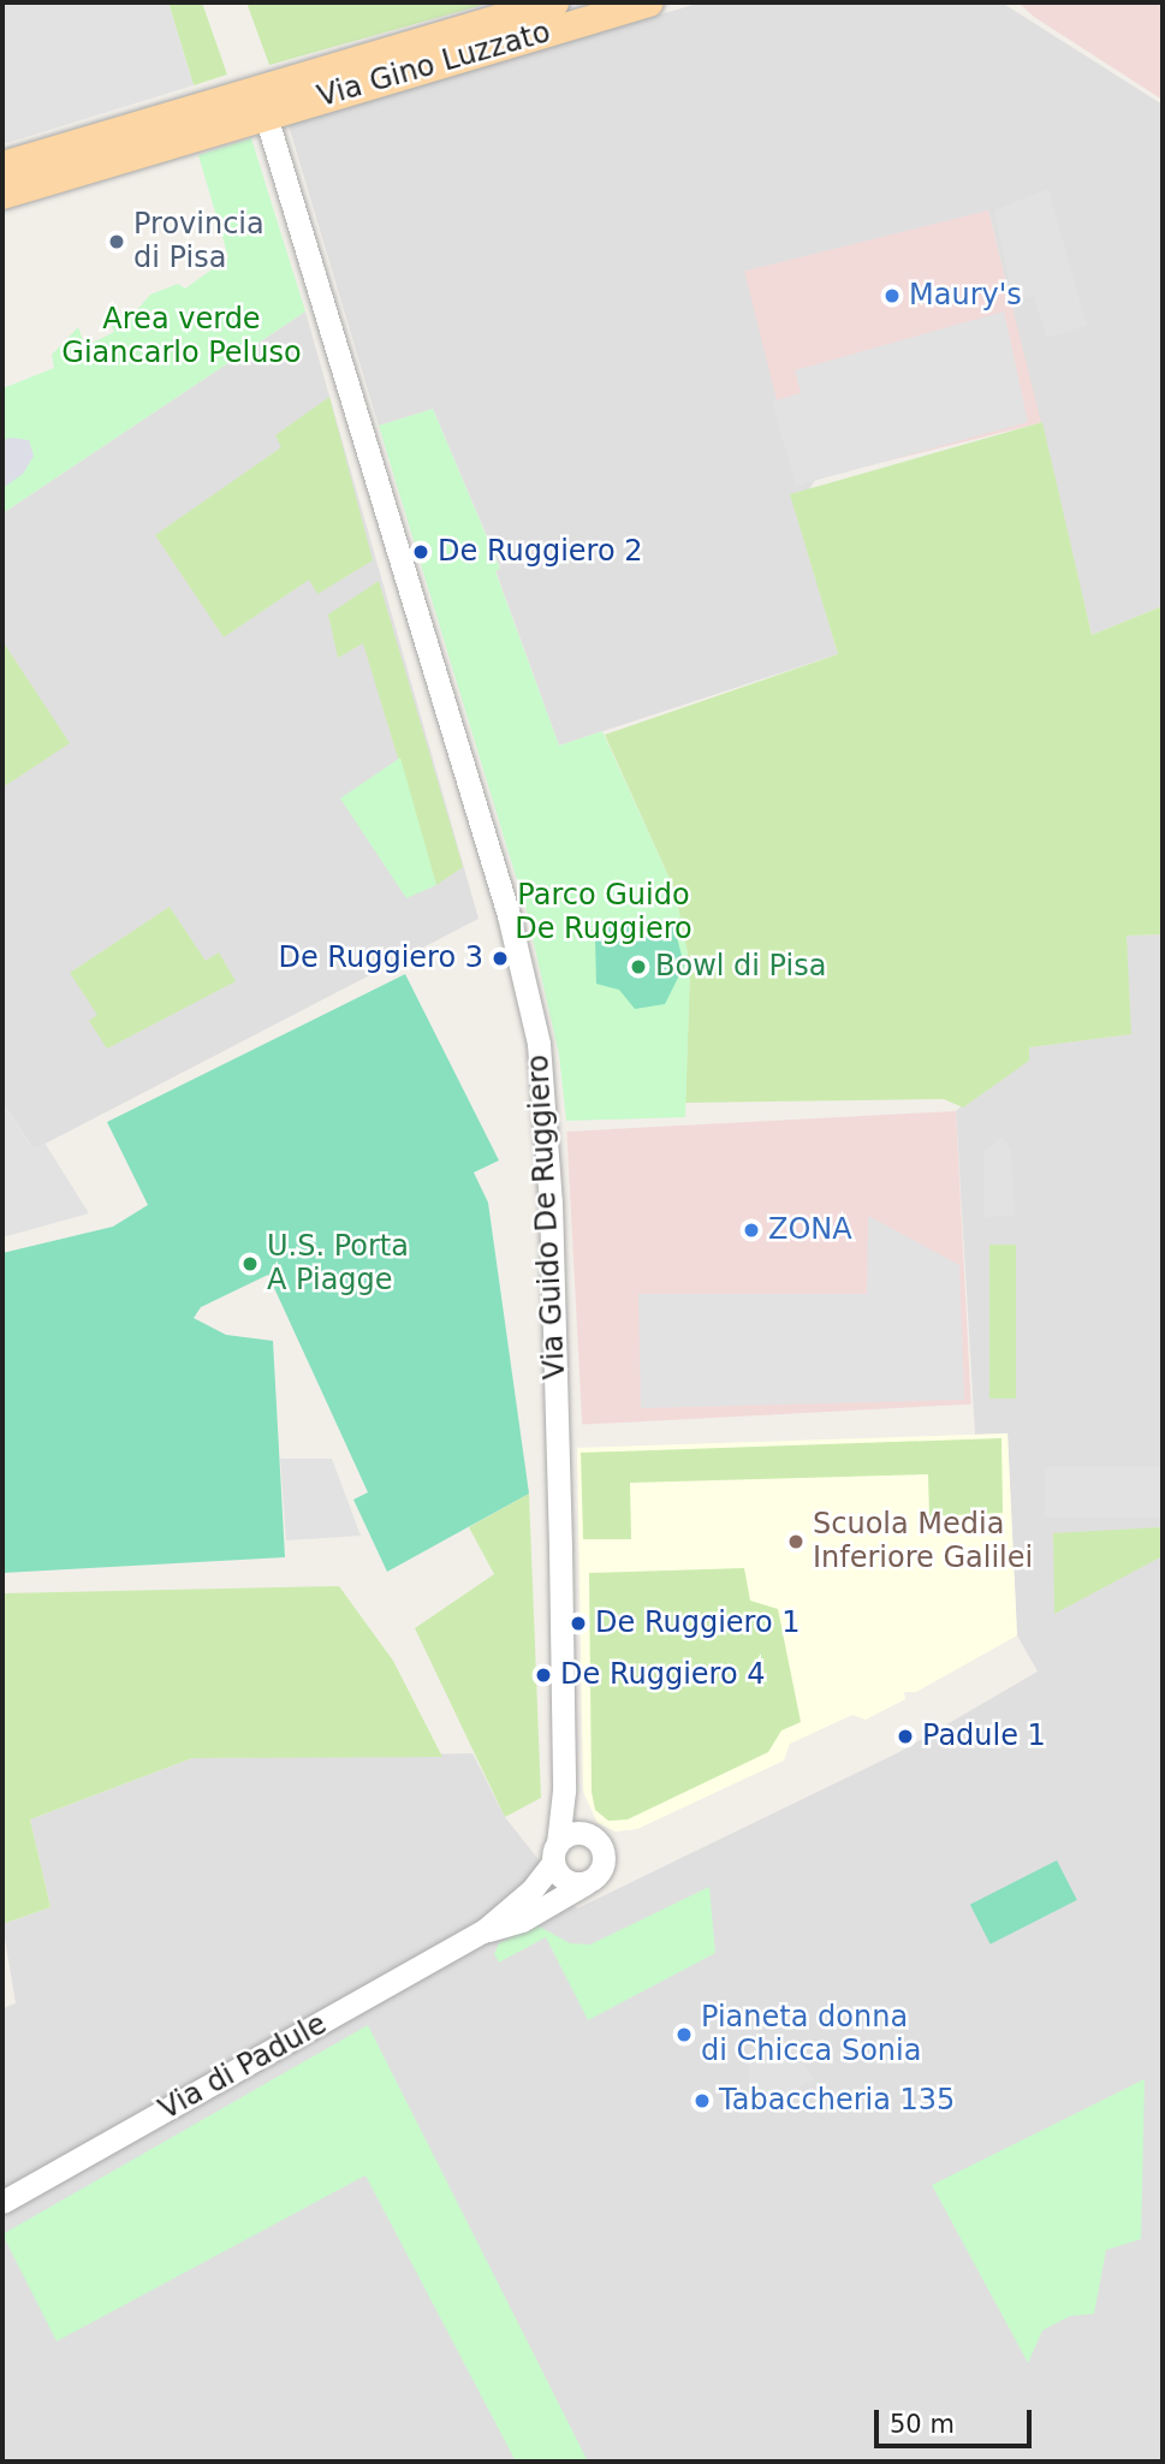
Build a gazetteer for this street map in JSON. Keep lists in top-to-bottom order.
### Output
{
  "streets": {
    "main road": ["Via Gino Luzzato"],
    "street": ["Via Guido De Ruggiero", "Via di Padule"]
  },
  "crossings": [
    ["Via Gino Luzzato", "Via Guido De Ruggiero"],
    ["Via Guido De Ruggiero", "Via di Padule"]
  ],
  "parks": ["Area verde Giancarlo Peluso", "Parco Guido De Ruggiero"],
  "places": [
    "Provincia di Pisa",
    "Maury's",
    "De Ruggiero 2",
    "De Ruggiero 3",
    "Bowl di Pisa",
    "ZONA",
    "U.S. Porta A Piagge",
    "Scuola Media Inferiore Galilei",
    "De Ruggiero 1",
    "De Ruggiero 4",
    "Padule 1",
    "Pianeta donna di Chicca Sonia",
    "Tabaccheria 135"
  ],
  "scale_bar": "50 m"
}
